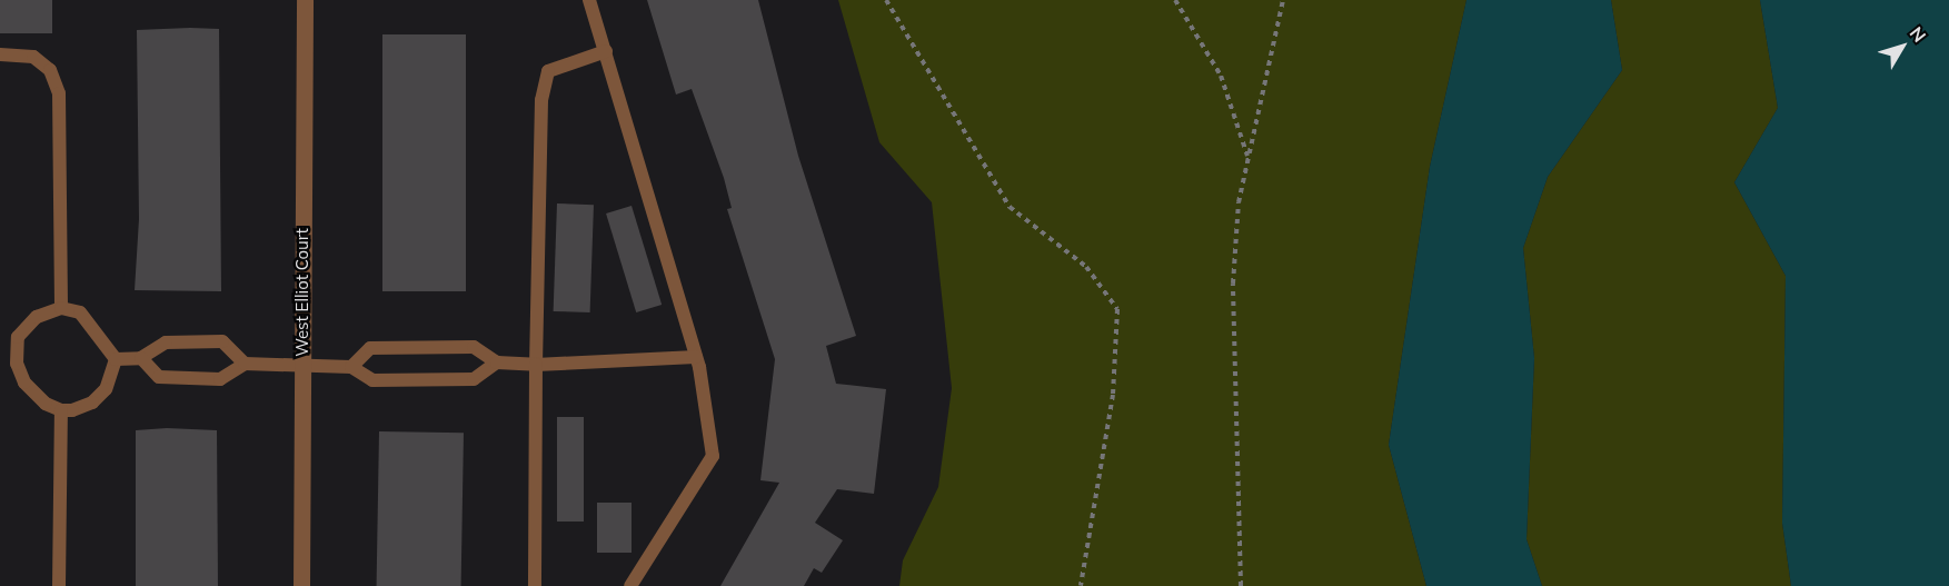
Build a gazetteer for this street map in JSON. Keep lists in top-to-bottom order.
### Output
{
  "streets": {
    "street": ["West Elliot Court"]
  },
  "north": "top right"
}
